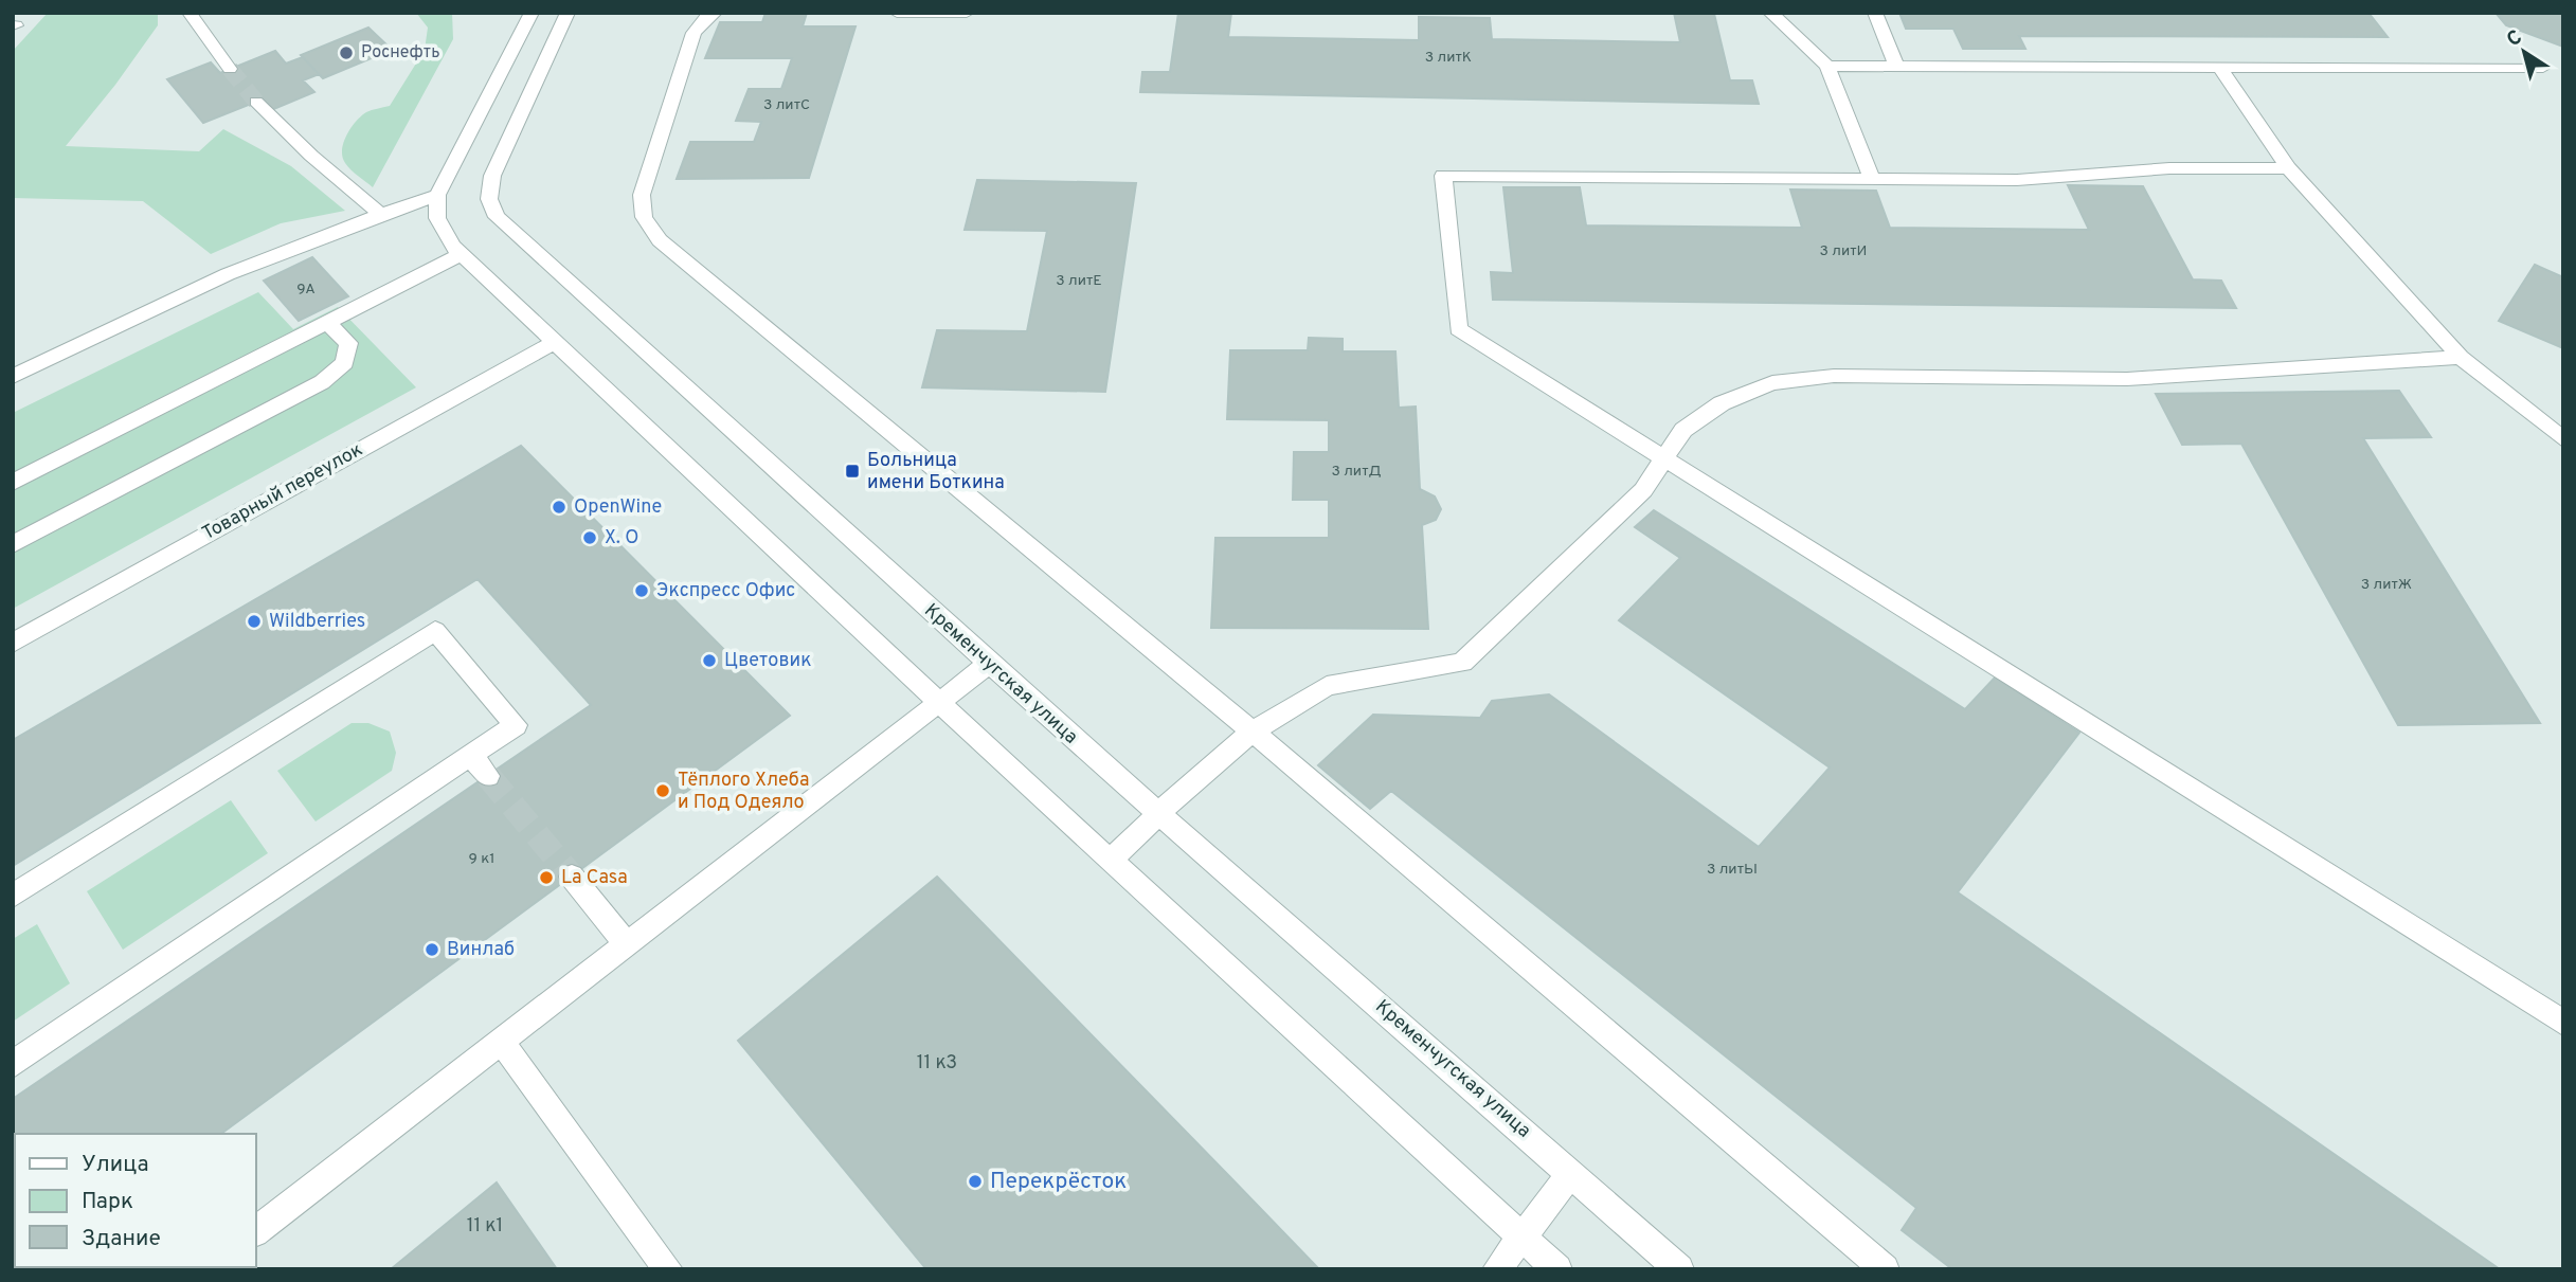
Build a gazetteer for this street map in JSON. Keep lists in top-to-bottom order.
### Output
{
  "streets": {
    "street": ["Товарный переулок", "Кременчугская улица"]
  },
  "places": {
    "other": [
      "Роснефть",
      "OpenWine",
      "X. O",
      "Экспресс Офис",
      "Wildberries",
      "Цветовик",
      "Тёплого Хлеба и Под Одеяло",
      "La Casa",
      "Винлаб",
      "Перекрёсток"
    ],
    "transit": ["Больница имени Боткина"]
  },
  "house_numbers": [
    "3 литК",
    "3 литС",
    "3 литИ",
    "3 литЕ",
    "9А",
    "3 литД",
    "3 литЖ",
    "9 к1",
    "3 литЫ",
    "11 к3",
    "11 к1"
  ],
  "legend": ["Улица", "Парк", "Здание"],
  "north": "top left"
}
